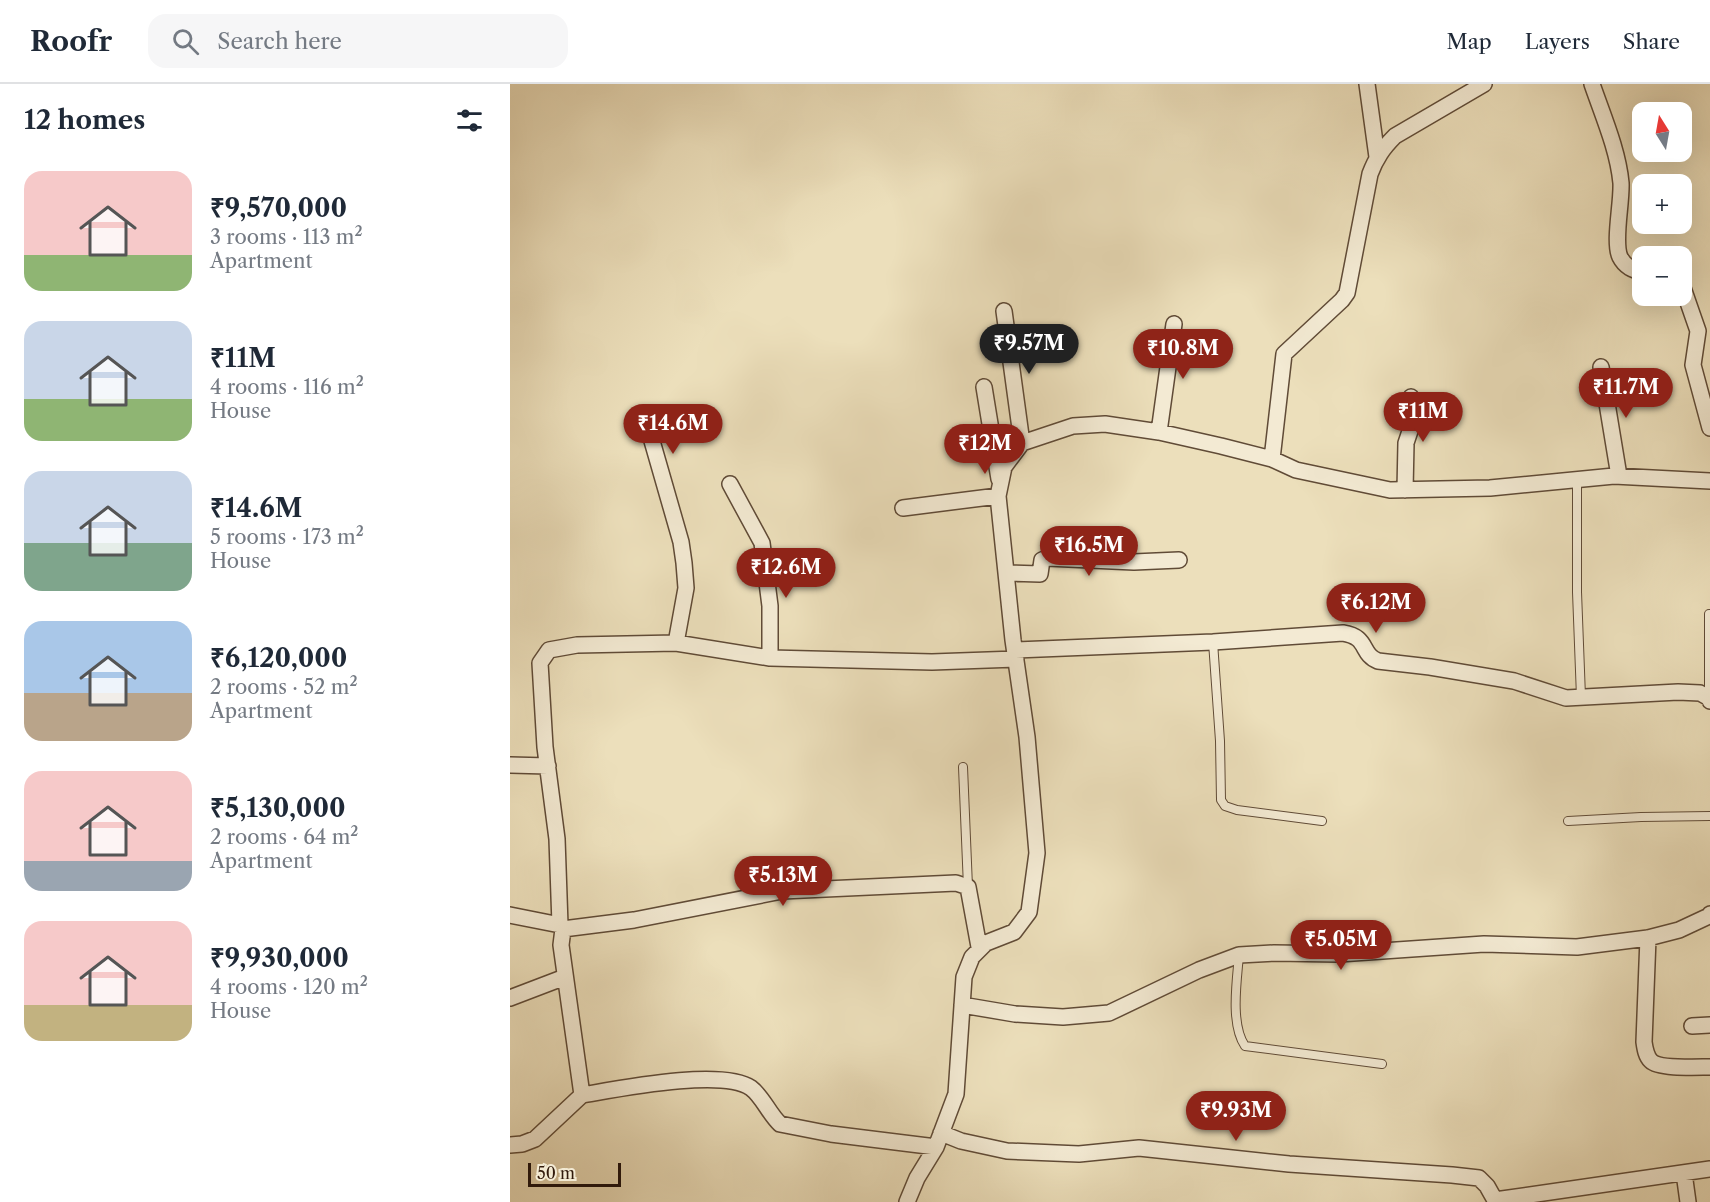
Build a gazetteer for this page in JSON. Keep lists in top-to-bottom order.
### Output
{
  "scale_bar": "50 m",
  "north": "top",
  "page": {
    "header": "Roofr",
    "search": "Search here",
    "nav": ["Map", "Layers", "Share"],
    "heading": "12 homes",
    "map_buttons": ["+", "−"],
    "list": [
      {
        "name": "₹9,570,000",
        "note": "3 rooms · 113 m² · Apartment"
      },
      {
        "name": "₹11M",
        "note": "4 rooms · 116 m² · House"
      },
      {
        "name": "₹14.6M",
        "note": "5 rooms · 173 m² · House"
      },
      {
        "name": "₹6,120,000",
        "note": "2 rooms · 52 m² · Apartment"
      },
      {
        "name": "₹5,130,000",
        "note": "2 rooms · 64 m² · Apartment"
      },
      {
        "name": "₹9,930,000",
        "note": "4 rooms · 120 m² · House"
      }
    ],
    "price": [
      "₹9.57M",
      "₹10.8M",
      "₹11.7M",
      "₹11M",
      "₹14.6M",
      "₹12M",
      "₹16.5M",
      "₹12.6M",
      "₹6.12M",
      "₹5.13M",
      "₹5.05M",
      "₹9.93M"
    ],
    "scale": "50 m"
  }
}
